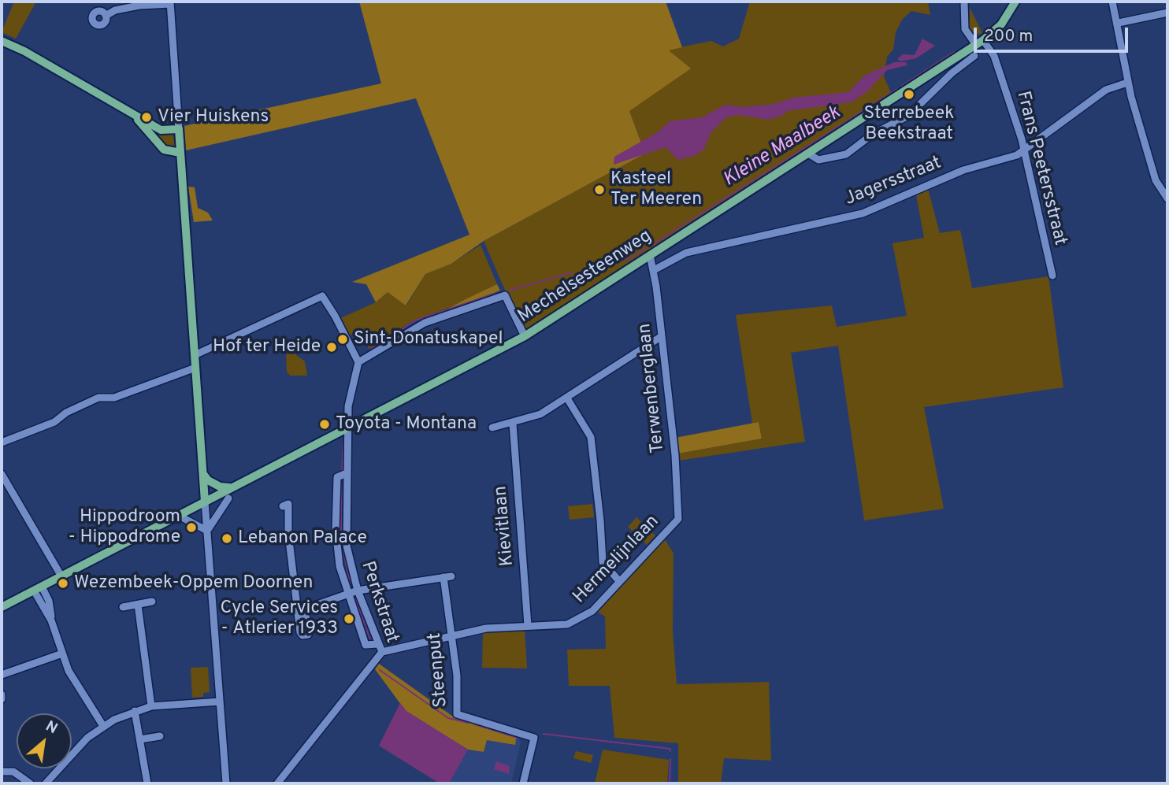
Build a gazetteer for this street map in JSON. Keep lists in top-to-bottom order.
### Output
{
  "streets": {
    "main road": ["Mechelsesteenweg"],
    "street": [
      "Frans Peetersstraat",
      "Jagersstraat",
      "Terwenberglaan",
      "Kievitlaan",
      "Hermelijnlaan",
      "Perkstraat",
      "Steenput"
    ]
  },
  "crossings": [
    ["Frans Peetersstraat", "Jagersstraat"],
    ["Frans Peetersstraat", "Mechelsesteenweg"],
    ["Jagersstraat", "Terwenberglaan"],
    ["Mechelsesteenweg", "Terwenberglaan"],
    ["Mechelsesteenweg", "Perkstraat"],
    ["Terwenberglaan", "Hermelijnlaan"],
    ["Kievitlaan", "Hermelijnlaan"],
    ["Hermelijnlaan", "Perkstraat"],
    ["Hermelijnlaan", "Steenput"],
    ["Perkstraat", "Steenput"]
  ],
  "water": ["Kleine Maalbeek"],
  "places": [
    "Sterrebeek Beekstraat",
    "Vier Huiskens",
    "Kasteel Ter Meeren",
    "Sint-Donatuskapel",
    "Hof ter Heide",
    "Toyota - Montana",
    "Hippodroom - Hippodrome",
    "Lebanon Palace",
    "Wezembeek-Oppem Doornen",
    "Cycle Services - Atlerier 1933"
  ],
  "scale_bar": "200 m",
  "north": "top right"
}
